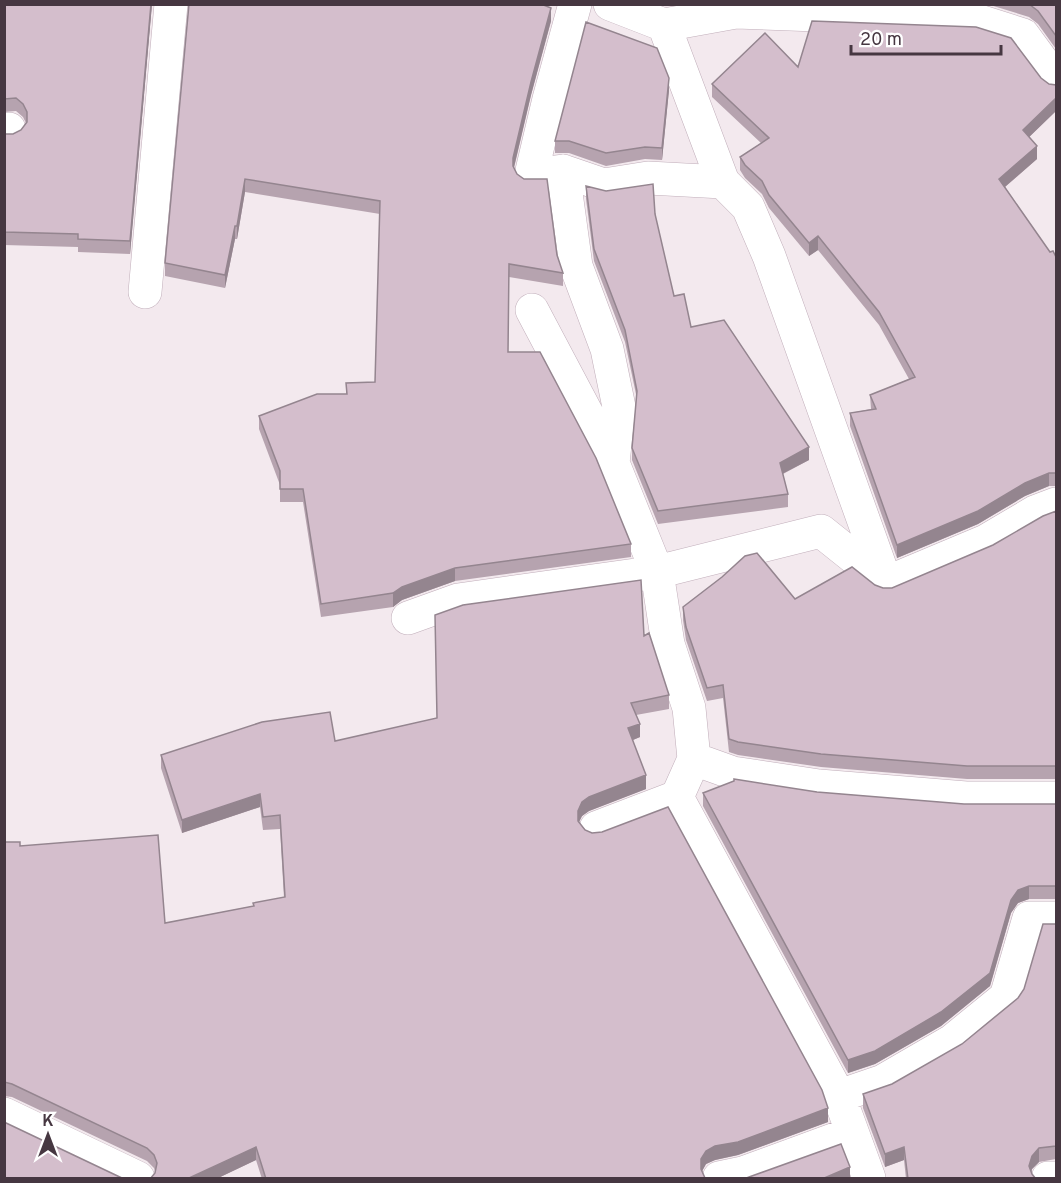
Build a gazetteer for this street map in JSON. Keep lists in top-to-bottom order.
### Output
{
  "scale_bar": "20 m",
  "north": "top"
}
